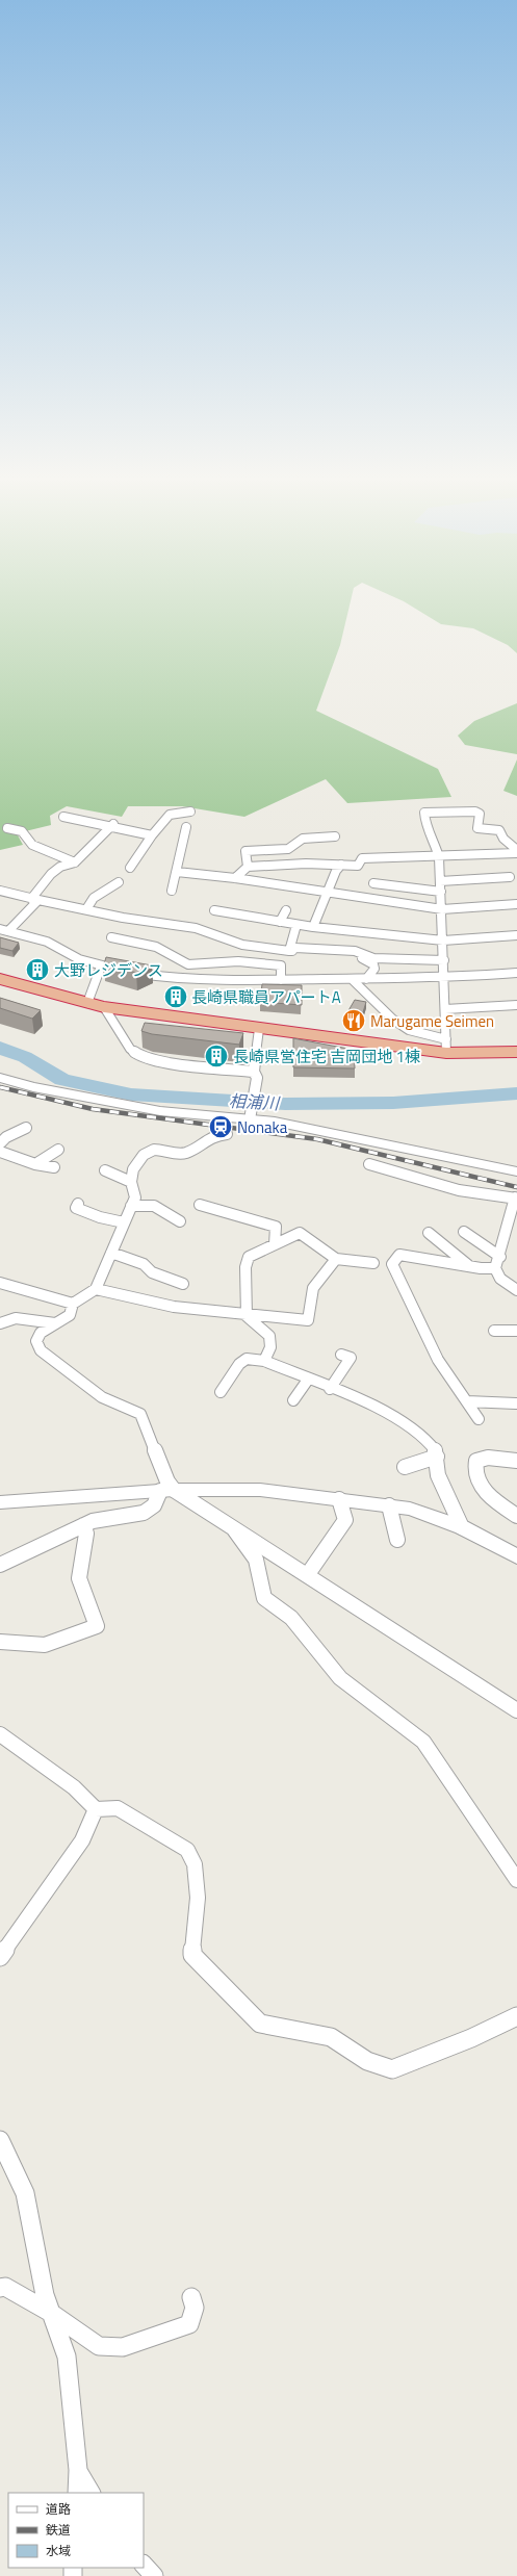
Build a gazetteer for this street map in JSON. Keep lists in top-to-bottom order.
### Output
{
  "water": ["相浦川"],
  "places": {
    "building": ["大野レジデンス", "長崎県職員アパートA", "長崎県営住宅 吉岡団地 1棟"],
    "restaurant": ["Marugame Seimen"],
    "station": ["Nonaka"]
  },
  "legend": ["道路", "鉄道", "水域"]
}
